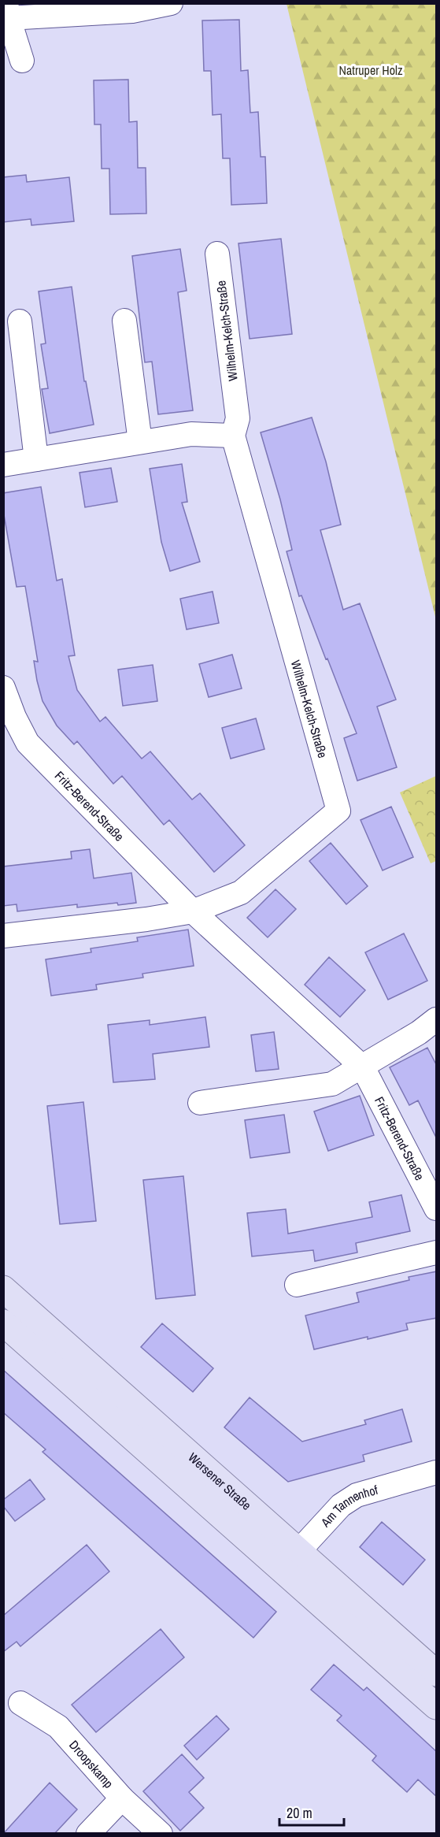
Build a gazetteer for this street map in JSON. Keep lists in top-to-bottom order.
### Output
{
  "streets": {
    "main road": ["Wersener Straße"],
    "street": [
      "Wilhelm-Kelch-Straße",
      "Fritz-Berend-Straße",
      "Am Tannenhof",
      "Droopskamp"
    ]
  },
  "crossings": [
    ["Wilhelm-Kelch-Straße", "Fritz-Berend-Straße"],
    ["Wersener Straße", "Am Tannenhof"]
  ],
  "parks": ["Natruper Holz"],
  "scale_bar": "20 m"
}
